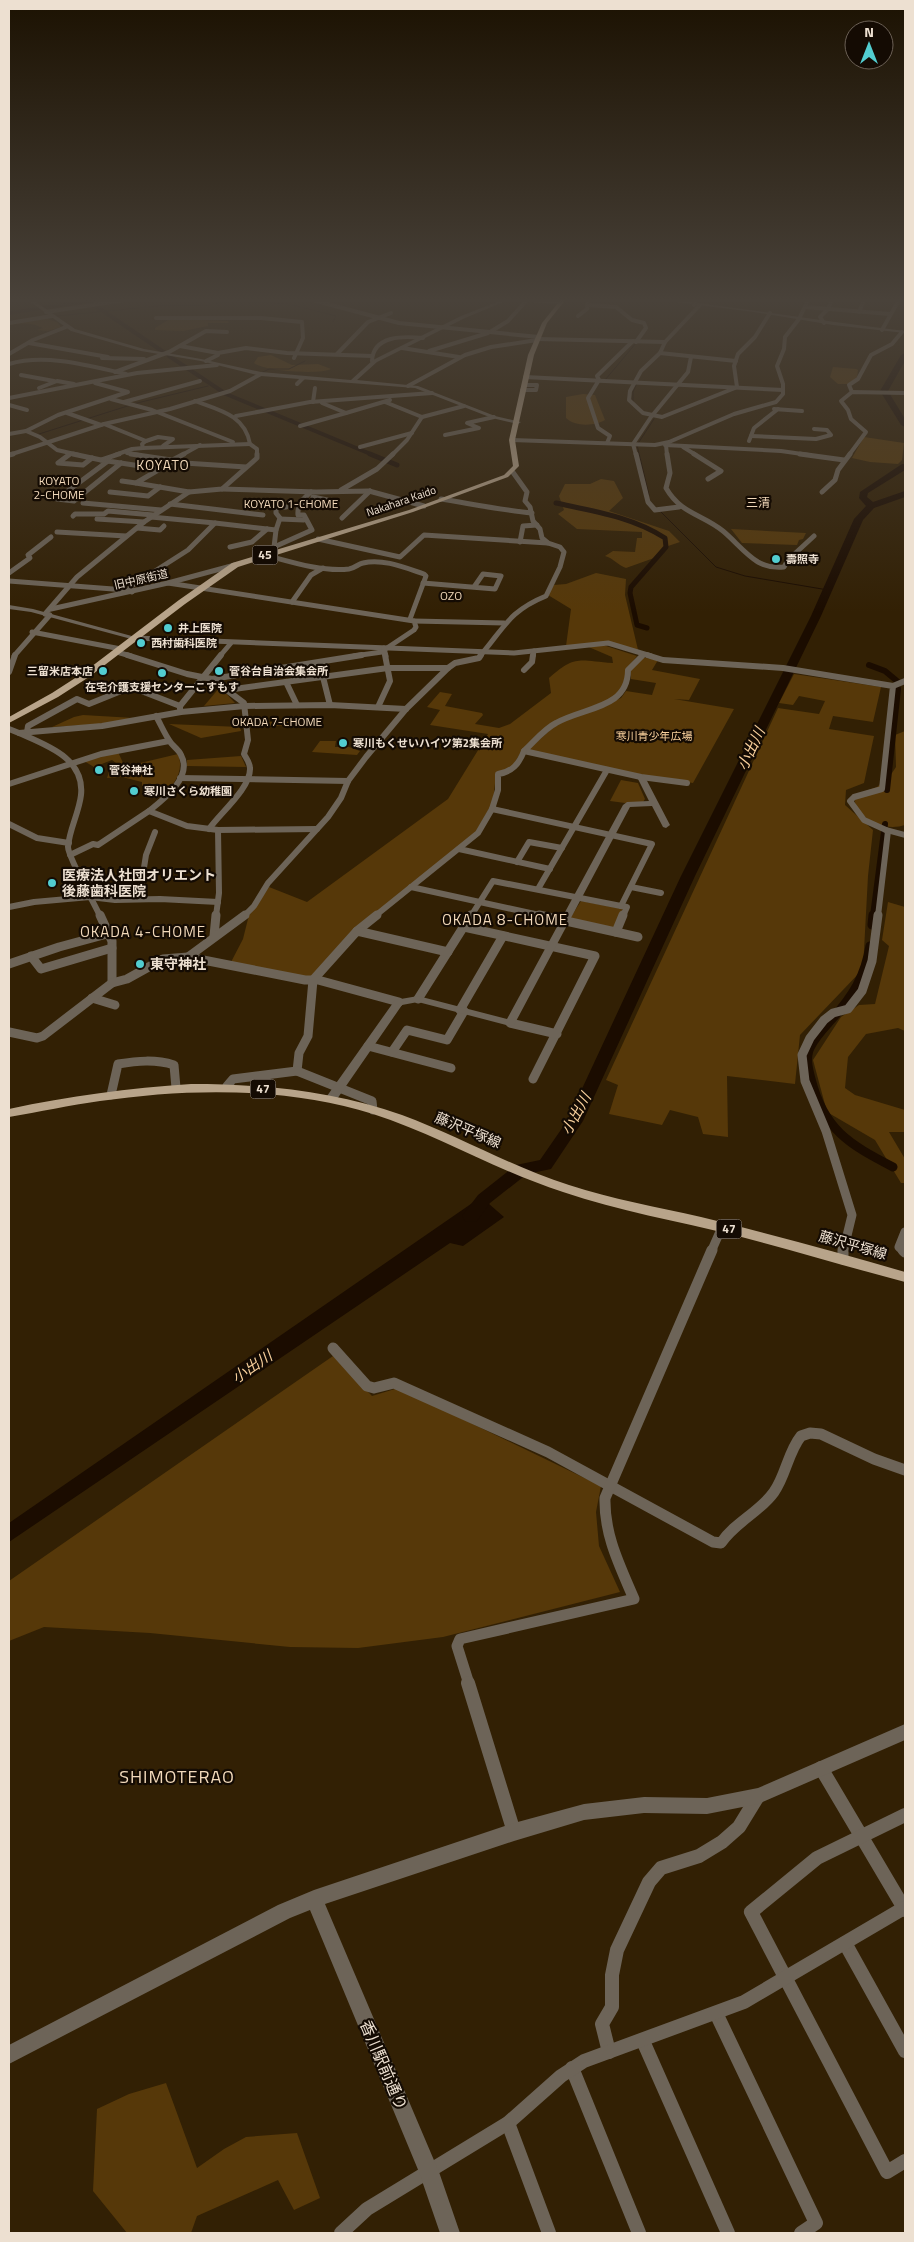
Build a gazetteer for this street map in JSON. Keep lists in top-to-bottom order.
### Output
{
  "streets": {
    "main road": [
      "Nakahara Kaido",
      "45",
      "47",
      "藤沢平塚線"
    ],
    "street": ["旧中原街道", "香川駅前通り"]
  },
  "crossings": [
    ["Nakahara Kaido", "旧中原街道"]
  ],
  "districts": [
    "KOYATO",
    "KOYATO 2-CHOME",
    "三清",
    "KOYATO 1-CHOME",
    "OZO",
    "OKADA 7-CHOME",
    "OKADA 8-CHOME",
    "OKADA 4-CHOME",
    "SHIMOTERAO"
  ],
  "water": ["小出川"],
  "parks": ["寒川青少年広場"],
  "places": [
    "壽照寺",
    "井上医院",
    "西村歯科医院",
    "三留米店本店",
    "菅谷台自治会集会所",
    "在宅介護支援センターこすもす",
    "寒川もくせいハイツ第2集会所",
    "菅谷神社",
    "寒川さくら幼稚園",
    "医療法人社団オリエント 後藤歯科医院",
    "東守神社"
  ],
  "north": "top"
}
